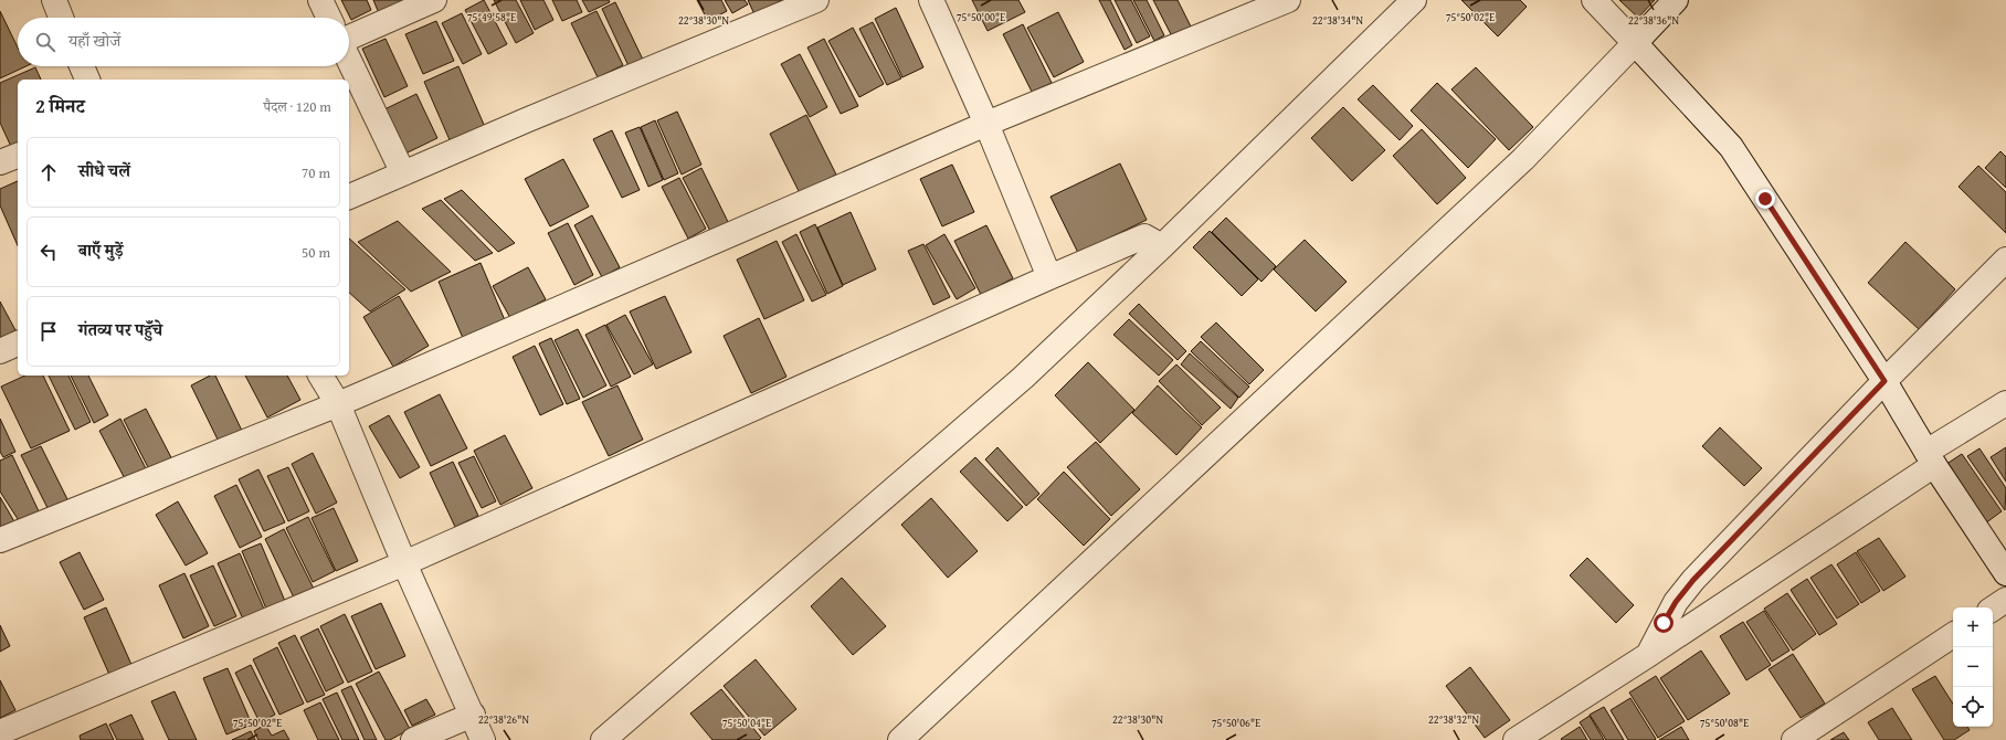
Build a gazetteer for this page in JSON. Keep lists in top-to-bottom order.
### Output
{
  "page": {
    "search": "यहाँ खोजें",
    "heading": ["2 मिनट", "पैदल · 120 m"],
    "list": [
      ["सीधे चलें", "70 m"],
      ["बाएँ मुड़ें", "50 m"],
      "गंतव्य पर पहुँचे"
    ],
    "map_buttons": ["+", "−"]
  },
  "coordinates": [
    "75°49'58\"E",
    "75°50'00\"E",
    "75°50'02\"E",
    "22°38'30\"N",
    "22°38'34\"N",
    "22°38'36\"N",
    "22°38'26\"N",
    "22°38'32\"N",
    "75°50'04\"E",
    "75°50'06\"E",
    "75°50'08\"E"
  ]
}
